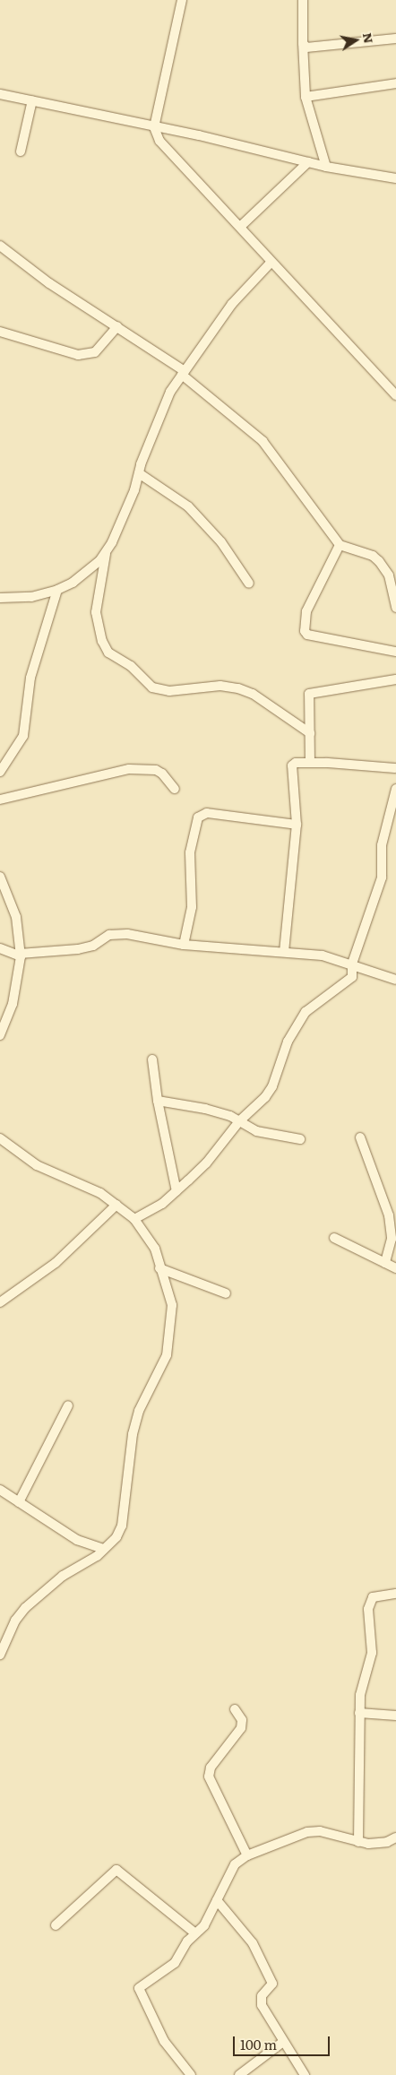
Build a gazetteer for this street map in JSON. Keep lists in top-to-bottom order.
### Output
{
  "scale_bar": "100 m",
  "north": "right"
}
